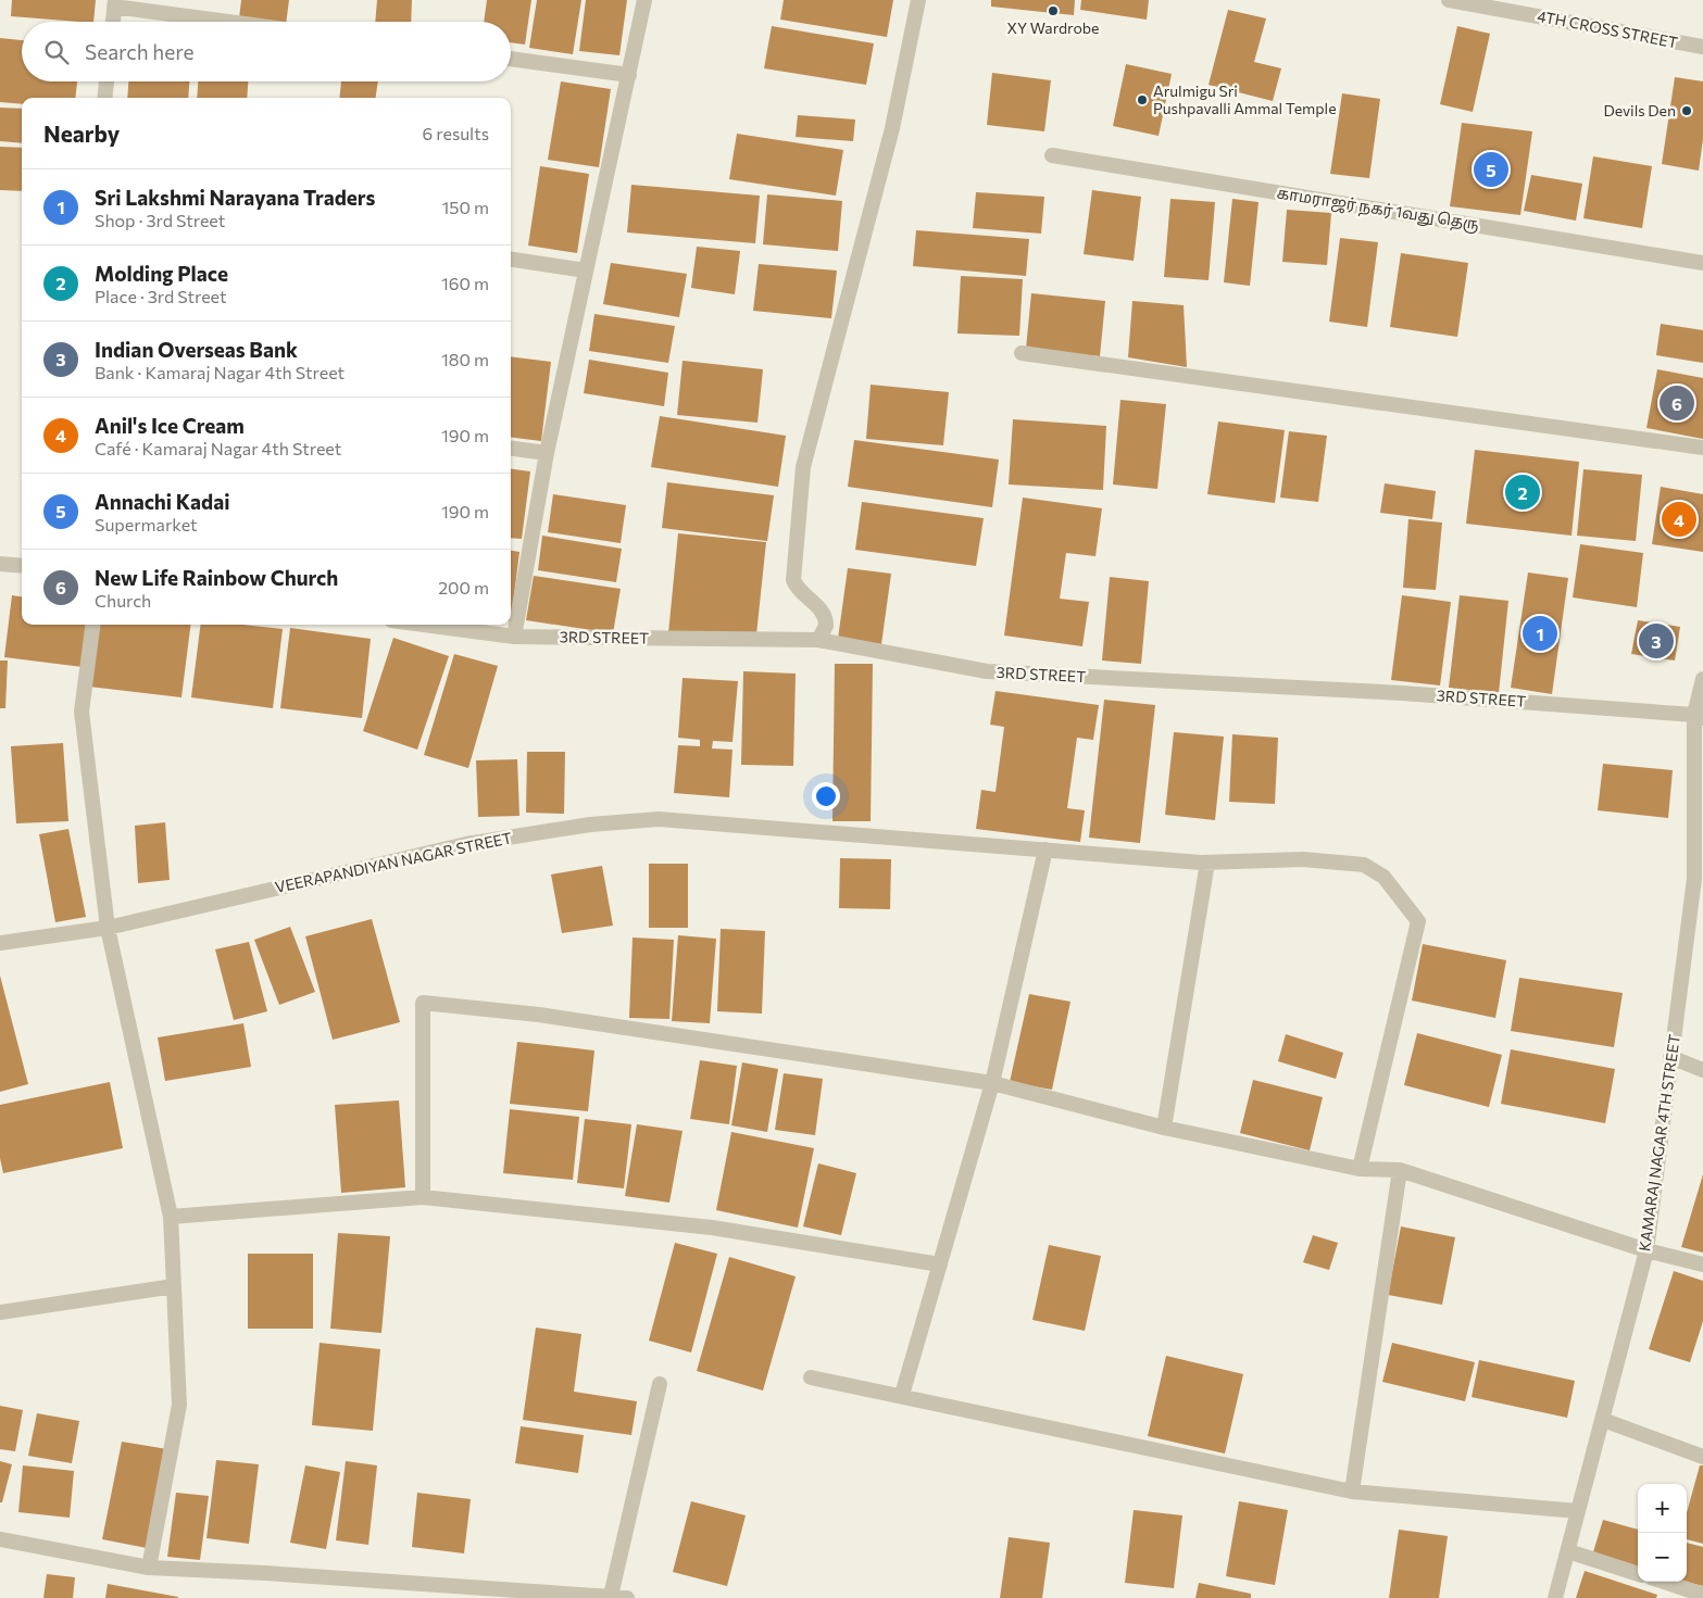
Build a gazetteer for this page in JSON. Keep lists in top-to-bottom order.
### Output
{
  "streets": {
    "street": [
      "4TH CROSS STREET",
      "காமராஜர் நகர் 1வது தெரு",
      "3RD STREET",
      "VEERAPANDIYAN NAGAR STREET",
      "KAMARAJ NAGAR 4TH STREET"
    ]
  },
  "crossings": [
    ["3RD STREET", "KAMARAJ NAGAR 4TH STREET"]
  ],
  "places": ["XY Wardrobe", "Arulmigu Sri Pushpavalli Ammal Temple", "Devils Den"],
  "page": {
    "search": "Search here",
    "heading": ["Nearby", "6 results"],
    "pins": [
      "5",
      "6",
      "2",
      "4",
      "1",
      "3"
    ],
    "list": [
      {
        "mark": "1",
        "name": "Sri Lakshmi Narayana Traders",
        "note": "Shop · 3rd Street",
        "value": "150 m"
      },
      {
        "mark": "2",
        "name": "Molding Place",
        "note": "Place · 3rd Street",
        "value": "160 m"
      },
      {
        "mark": "3",
        "name": "Indian Overseas Bank",
        "note": "Bank · Kamaraj Nagar 4th Street",
        "value": "180 m"
      },
      {
        "mark": "4",
        "name": "Anil's Ice Cream",
        "note": "Café · Kamaraj Nagar 4th Street",
        "value": "190 m"
      },
      {
        "mark": "5",
        "name": "Annachi Kadai",
        "note": "Supermarket",
        "value": "190 m"
      },
      {
        "mark": "6",
        "name": "New Life Rainbow Church",
        "note": "Church",
        "value": "200 m"
      }
    ],
    "map_buttons": ["+", "−"]
  }
}
